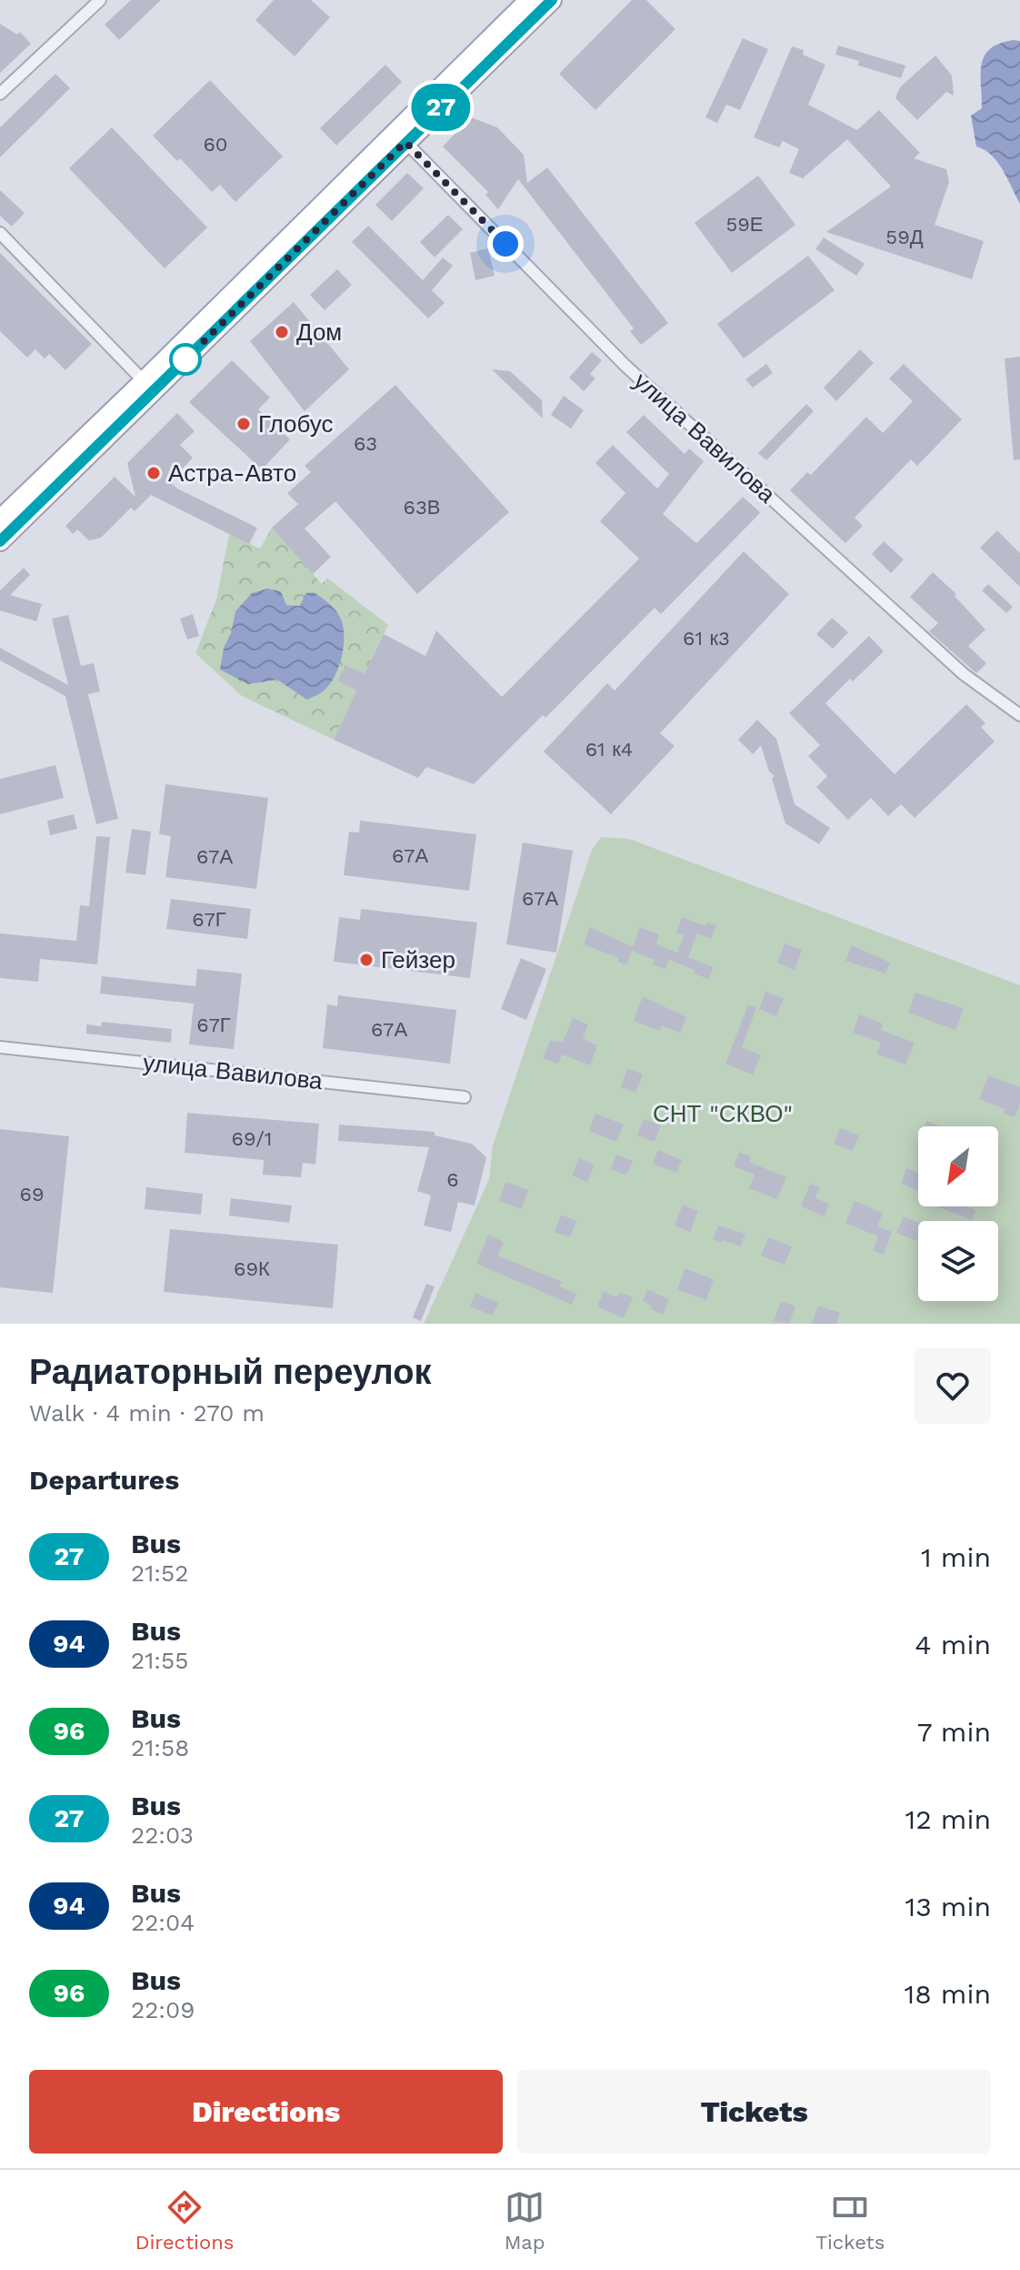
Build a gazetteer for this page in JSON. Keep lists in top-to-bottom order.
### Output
{
  "streets": {
    "street": ["улица Вавилова"]
  },
  "parks": ["СНТ \"СКВО\""],
  "places": [
    "Дом",
    "Глобус",
    "Астра-Авто",
    "Гейзер"
  ],
  "lines": ["bus line 27"],
  "house_numbers": [
    "60",
    "59Е",
    "59Д",
    "63",
    "63В",
    "61 к3",
    "61 к4",
    "67А",
    "67А",
    "67А",
    "67Г",
    "67Г",
    "67А",
    "69/1",
    "6",
    "69",
    "69К"
  ],
  "north": "bottom left",
  "page": {
    "on_map": "27",
    "heading": [
      ["Радиаторный переулок", "Walk · 4 min · 270 m"],
      "Departures"
    ],
    "list": [
      {
        "mark": "27",
        "name": "Bus",
        "note": "21:52",
        "value": "1 min"
      },
      {
        "mark": "94",
        "name": "Bus",
        "note": "21:55",
        "value": "4 min"
      },
      {
        "mark": "96",
        "name": "Bus",
        "note": "21:58",
        "value": "7 min"
      },
      {
        "mark": "27",
        "name": "Bus",
        "note": "22:03",
        "value": "12 min"
      },
      {
        "mark": "94",
        "name": "Bus",
        "note": "22:04",
        "value": "13 min"
      },
      {
        "mark": "96",
        "name": "Bus",
        "note": "22:09",
        "value": "18 min"
      }
    ],
    "buttons": ["Directions", "Tickets"],
    "tabs": ["Directions", "Map", "Tickets"]
  }
}
